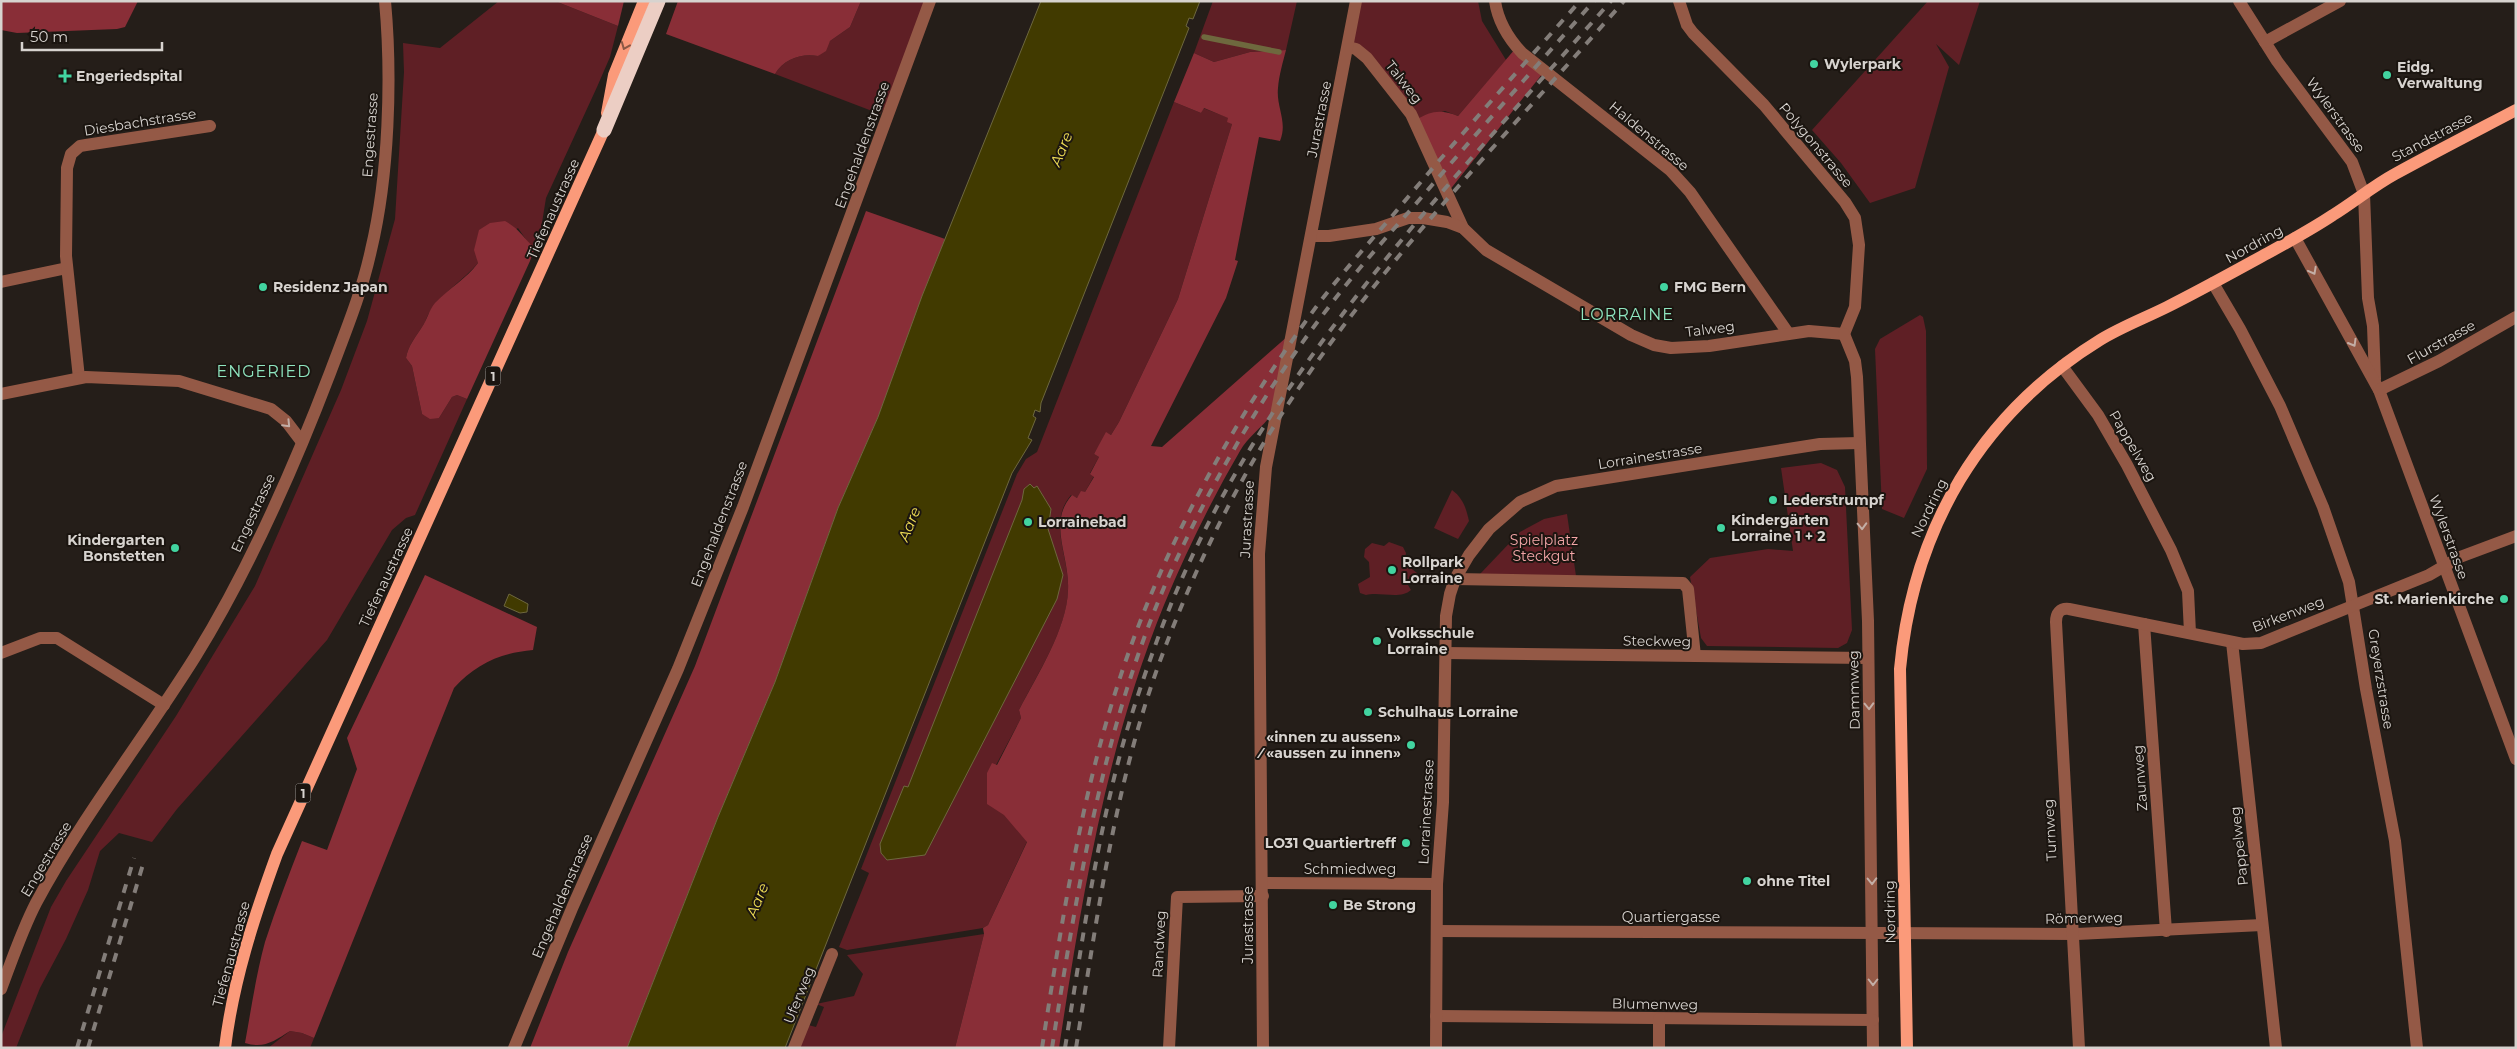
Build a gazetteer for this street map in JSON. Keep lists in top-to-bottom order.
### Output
{
  "streets": {
    "main road": [
      "Standstrasse",
      "Tiefenaustrasse",
      "Nordring",
      "1"
    ],
    "street": [
      "Talweg",
      "Wylerstrasse",
      "Jurastrasse",
      "Diesbachstrasse",
      "Engestrasse",
      "Haldenstrasse",
      "Engehaldenstrasse",
      "Polygonstrasse",
      "Flurstrasse",
      "Pappelweg",
      "Lorrainestrasse",
      "Birkenweg",
      "Steckweg",
      "Greyerzstrasse",
      "Dammweg",
      "Zaunweg",
      "Turnweg",
      "Schmiedweg",
      "Quartiergasse",
      "Römerweg",
      "Randweg",
      "Uferweg",
      "Blumenweg"
    ]
  },
  "crossings": [
    ["Talweg", "Jurastrasse"],
    ["Talweg", "Haldenstrasse"],
    ["Talweg", "Polygonstrasse"],
    ["Talweg", "Dammweg"],
    ["Wylerstrasse", "Standstrasse"],
    ["Wylerstrasse", "Nordring"],
    ["Wylerstrasse", "Flurstrasse"],
    ["Wylerstrasse", "Birkenweg"],
    ["Jurastrasse", "Schmiedweg"],
    ["Jurastrasse", "Randweg"],
    ["Standstrasse", "Nordring"],
    ["Polygonstrasse", "Dammweg"],
    ["Nordring", "Pappelweg"],
    ["Nordring", "Greyerzstrasse"],
    ["Nordring", "Quartiergasse"],
    ["Nordring", "Römerweg"],
    ["Pappelweg", "Birkenweg"],
    ["Pappelweg", "Römerweg"],
    ["Lorrainestrasse", "Steckweg"],
    ["Lorrainestrasse", "Dammweg"],
    ["Lorrainestrasse", "Schmiedweg"],
    ["Lorrainestrasse", "Quartiergasse"],
    ["Lorrainestrasse", "Blumenweg"],
    ["Birkenweg", "Greyerzstrasse"],
    ["Birkenweg", "Zaunweg"],
    ["Birkenweg", "Turnweg"],
    ["Steckweg", "Dammweg"],
    ["Dammweg", "Quartiergasse"],
    ["Dammweg", "Blumenweg"],
    ["Zaunweg", "Römerweg"],
    ["Turnweg", "Römerweg"],
    ["Schmiedweg", "Randweg"],
    ["Quartiergasse", "Römerweg"]
  ],
  "one_way": ["Dammweg"],
  "districts": ["LORRAINE", "ENGERIED"],
  "water": ["Aare"],
  "parks": ["Spielplatz Steckgut"],
  "places": {
    "other": [
      "Wylerpark",
      "Eidg. Verwaltung",
      "Residenz Japan",
      "FMG Bern",
      "Lederstrumpf",
      "Lorrainebad",
      "Kindergärten Lorraine 1 + 2",
      "Kindergarten Bonstetten",
      "Rollpark Lorraine",
      "St. Marienkirche",
      "Volksschule Lorraine",
      "Schulhaus Lorraine",
      "«innen zu aussen» ⁄ «aussen zu innen»",
      "LO31 Quartiertreff",
      "ohne Titel",
      "Be Strong"
    ],
    "health": ["Engeriedspital"]
  },
  "scale_bar": "50 m"
}
